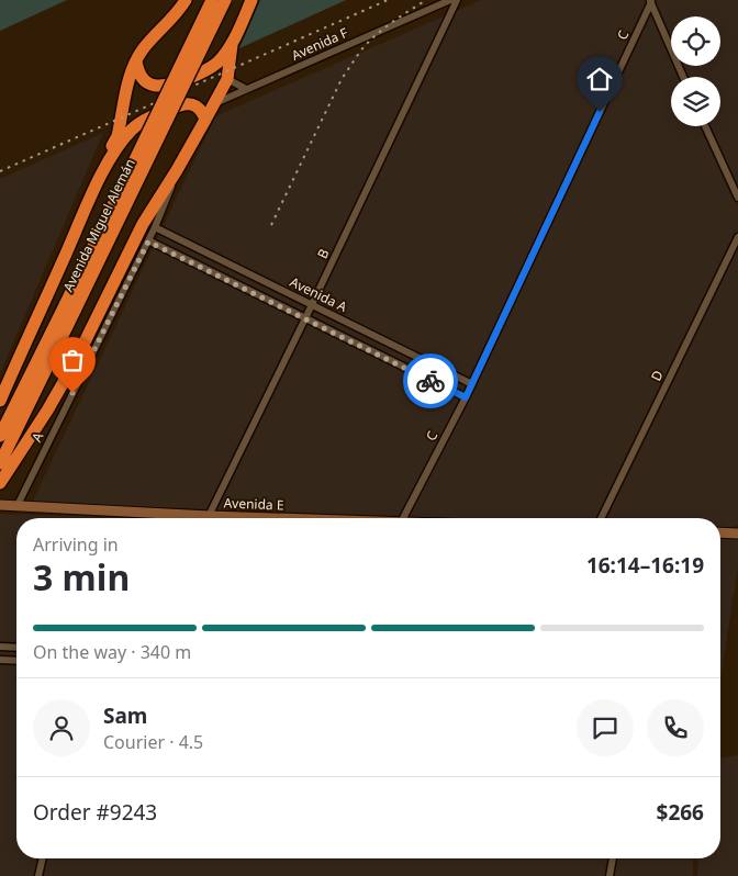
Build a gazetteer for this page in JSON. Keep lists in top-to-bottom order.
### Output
{
  "streets": {
    "highway": ["Avenida Miguel Alemán"],
    "main road": ["Avenida E"],
    "street": [
      "C",
      "Avenida F",
      "B",
      "Avenida A",
      "D",
      "A"
    ]
  },
  "crossings": [
    ["C", "Avenida A"],
    ["B", "Avenida A"],
    ["B", "Avenida E"],
    ["Avenida A", "A"],
    ["A", "Avenida E"]
  ],
  "page": {
    "heading": ["3 min", "Arriving in", "16:14–16:19"],
    "panel": [
      "Sam",
      "Courier · 4.5",
      "Order #9243",
      "$266"
    ],
    "bar": "On the way · 340 m"
  }
}
